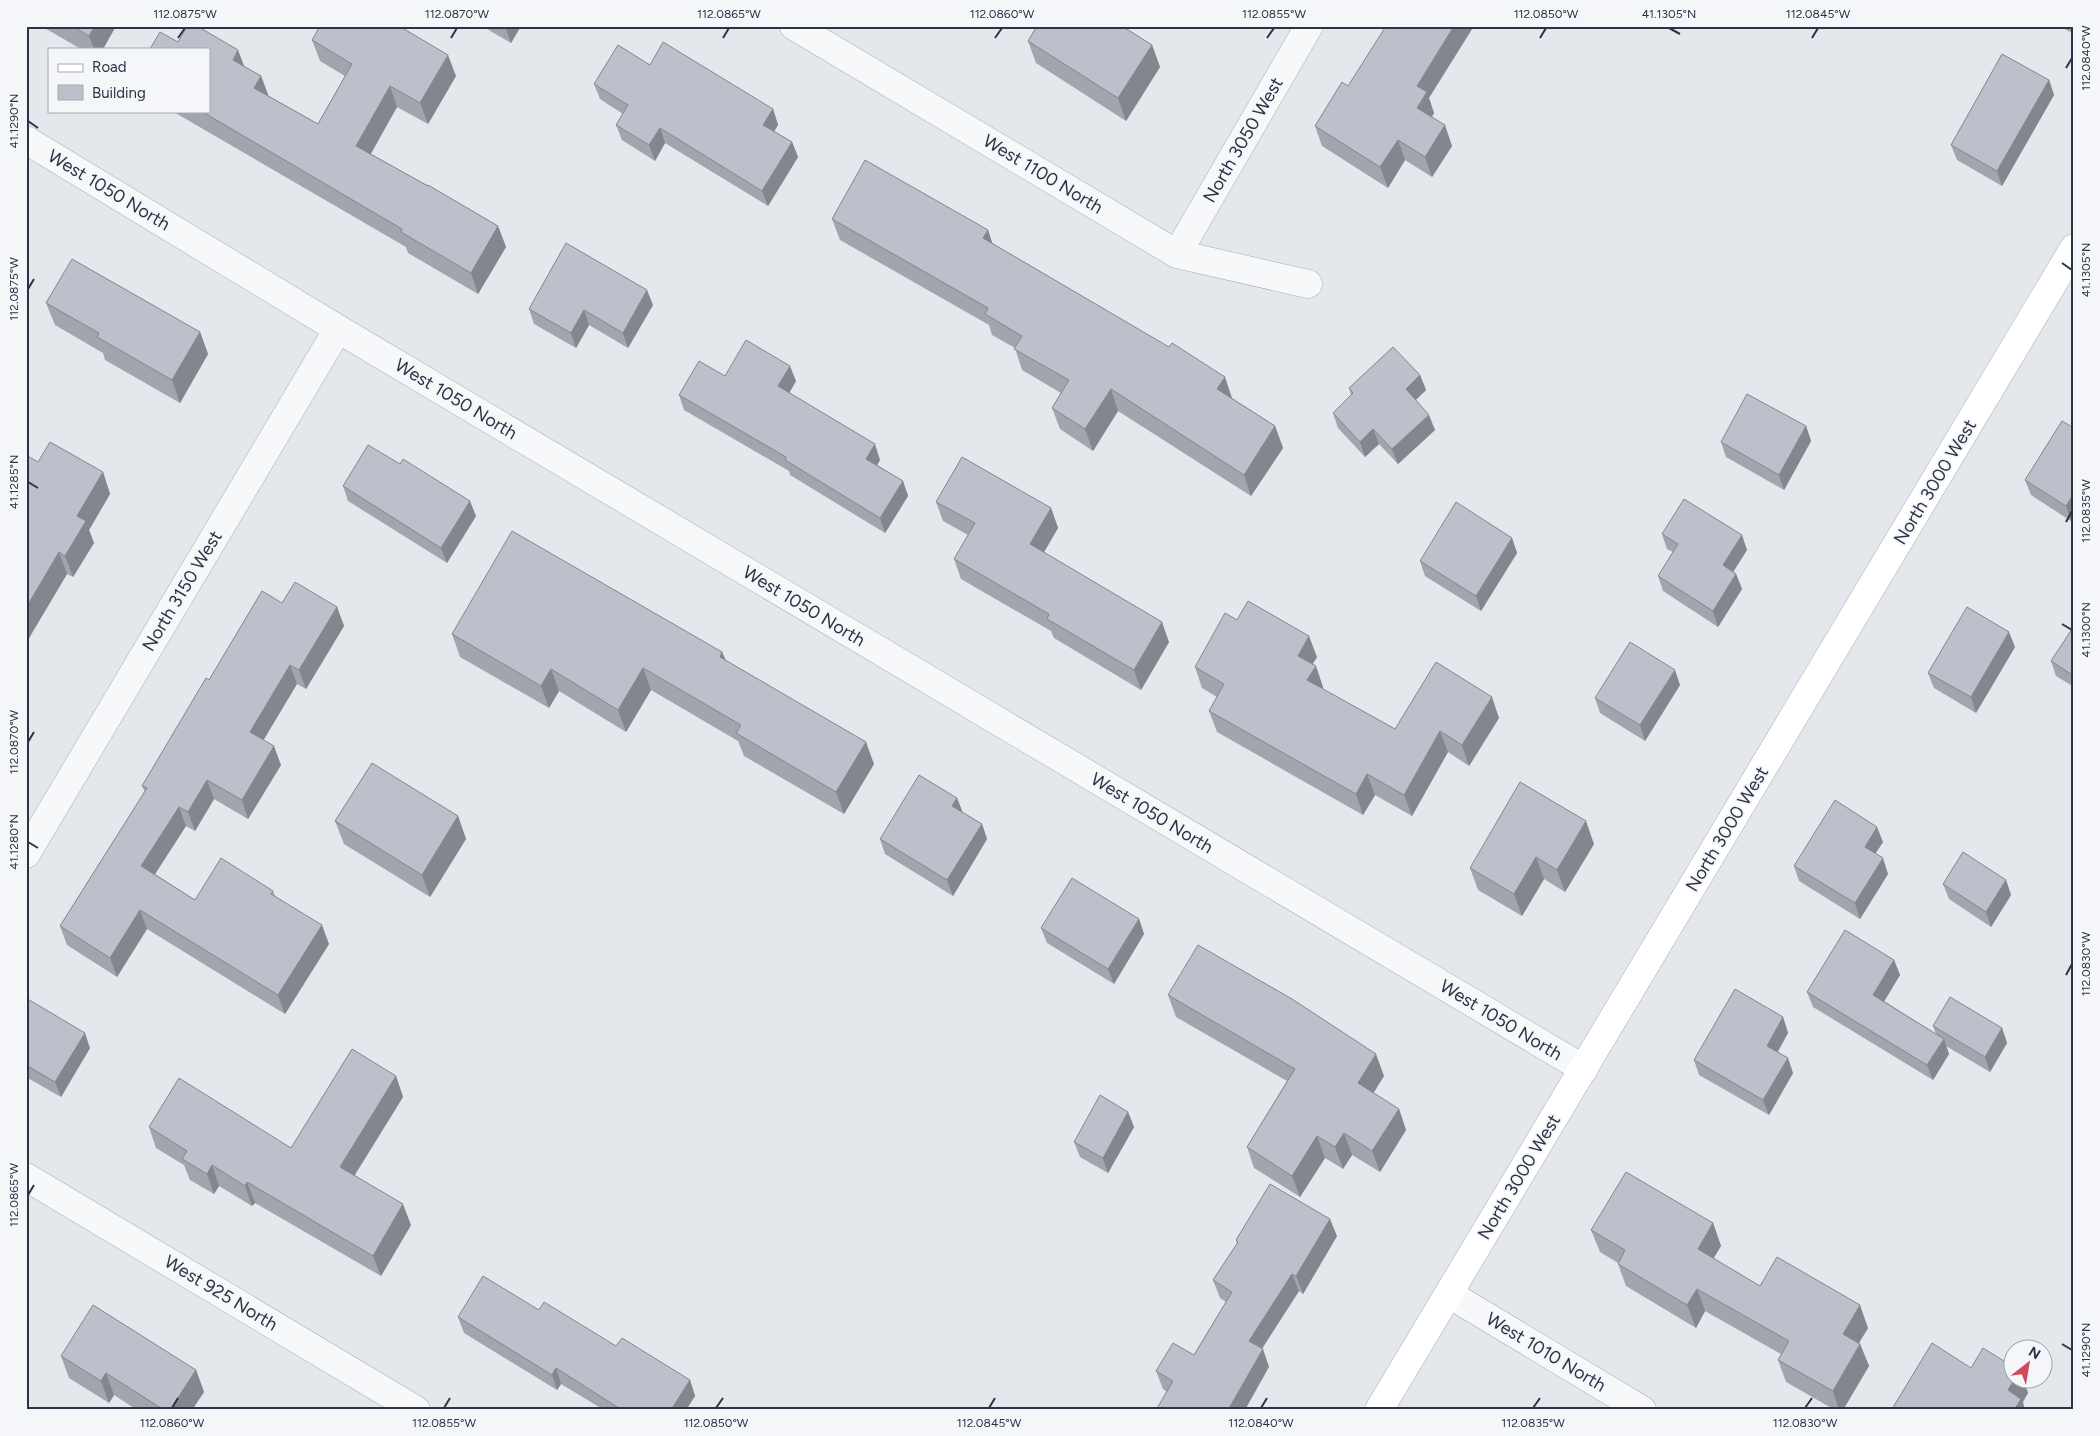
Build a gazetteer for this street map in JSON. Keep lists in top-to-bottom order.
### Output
{
  "streets": {
    "main road": ["North 3000 West"],
    "street": [
      "North 3050 West",
      "West 1100 North",
      "West 1050 North",
      "North 3150 West",
      "West 925 North",
      "West 1010 North"
    ]
  },
  "crossings": [
    ["North 3050 West", "West 1100 North"],
    ["West 1050 North", "North 3000 West"],
    ["West 1050 North", "North 3150 West"],
    ["North 3000 West", "West 1010 North"]
  ],
  "legend": ["Road", "Building"],
  "north": "top right",
  "coordinates": [
    "112.0875°W",
    "112.0870°W",
    "112.0865°W",
    "112.0860°W",
    "112.0855°W",
    "112.0850°W",
    "41.1305°N",
    "112.0845°W",
    "112.0840°W",
    "41.1290°N",
    "41.1285°N",
    "112.0835°W",
    "41.1300°N",
    "41.1280°N",
    "112.0830°W"
  ]
}
